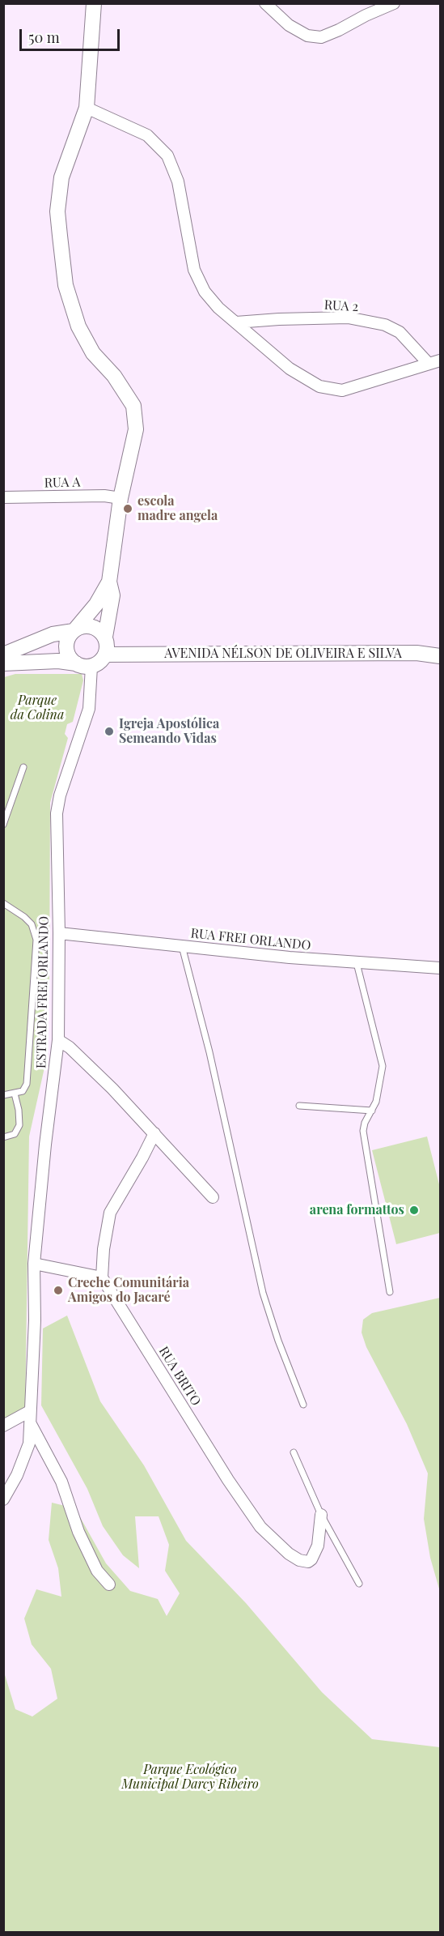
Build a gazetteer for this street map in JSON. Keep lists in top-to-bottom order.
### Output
{
  "streets": {
    "street": [
      "RUA 2",
      "RUA A",
      "AVENIDA NÉLSON DE OLIVEIRA E SILVA",
      "RUA FREI ORLANDO",
      "ESTRADA FREI ORLANDO",
      "RUA BRITO"
    ]
  },
  "crossings": [
    ["AVENIDA NÉLSON DE OLIVEIRA E SILVA", "ESTRADA FREI ORLANDO"],
    ["RUA FREI ORLANDO", "ESTRADA FREI ORLANDO"]
  ],
  "parks": ["Parque da Colina", "Parque Ecológico Municipal Darcy Ribeiro"],
  "places": [
    "escola madre angela",
    "Igreja Apostólica Semeando Vidas",
    "arena formattos",
    "Creche Comunitária Amigos do Jacaré"
  ],
  "scale_bar": "50 m"
}
